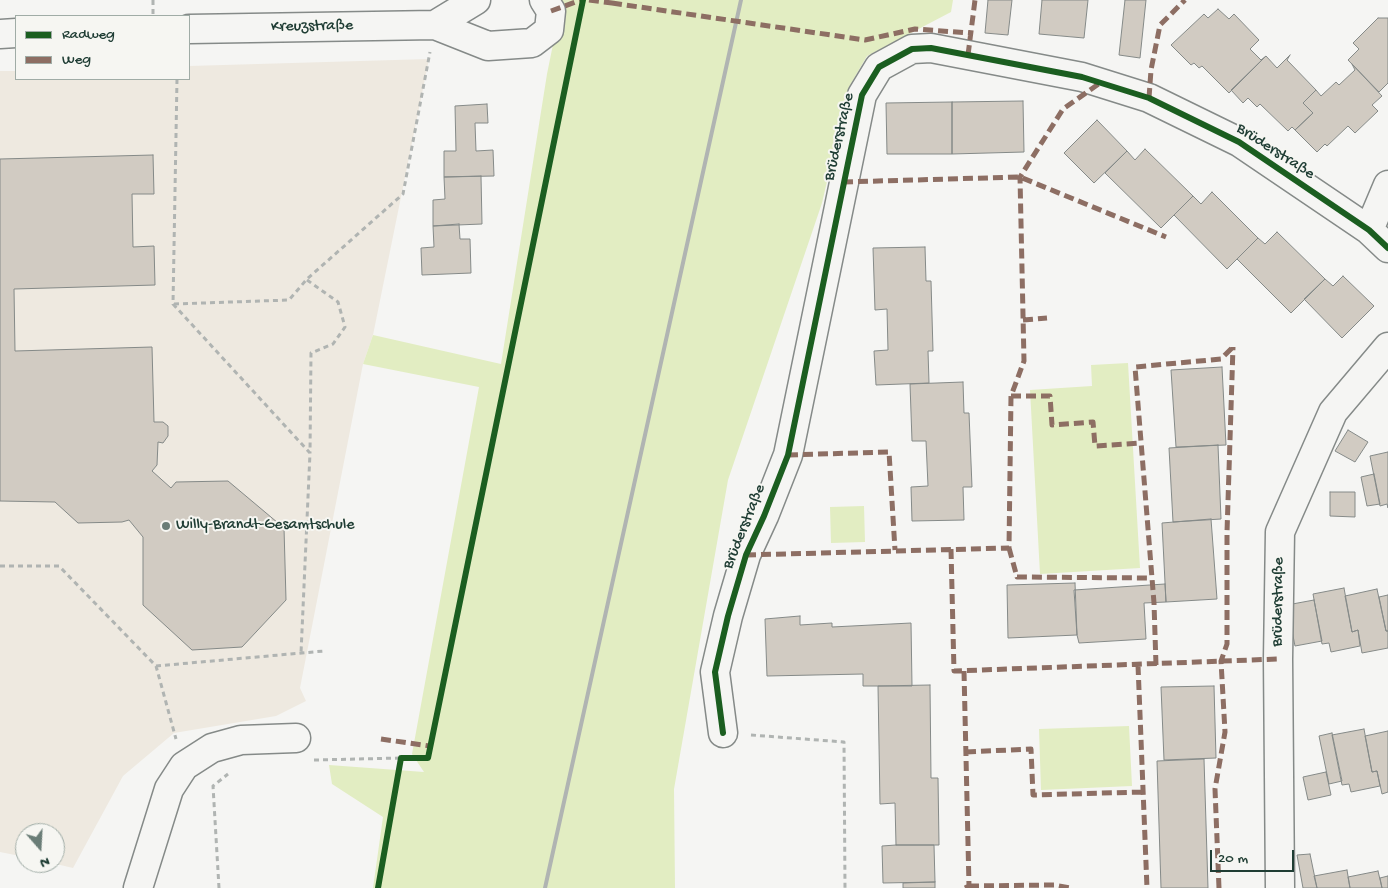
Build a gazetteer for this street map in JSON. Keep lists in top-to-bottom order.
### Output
{
  "streets": {
    "street": ["Kreuzstraße", "Brüderstraße"]
  },
  "places": ["Willy-Brandt-Gesamtschule"],
  "legend": ["Radweg", "Weg"],
  "scale_bar": "20 m",
  "north": "bottom"
}
